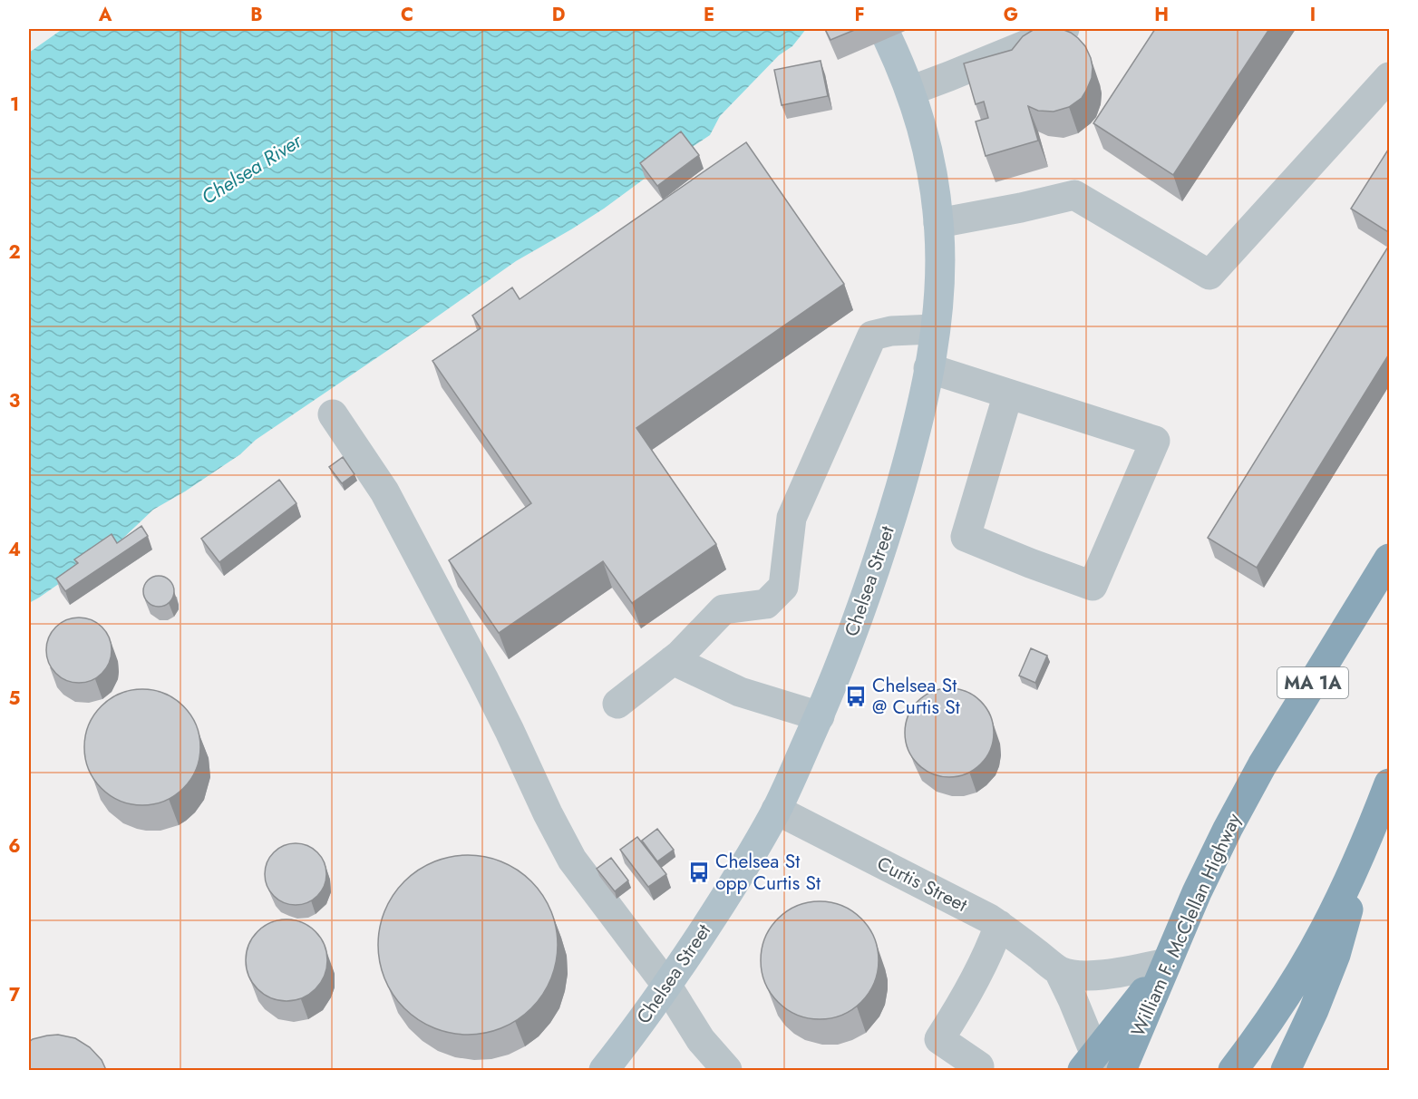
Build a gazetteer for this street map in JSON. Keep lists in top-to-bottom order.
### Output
{
  "streets": {
    "highway": ["MA 1A", "William F. McClellan Highway"],
    "main road": ["Chelsea Street"],
    "street": ["Curtis Street"]
  },
  "crossings": [
    ["Chelsea Street", "Curtis Street"],
    ["Curtis Street", "William F. McClellan Highway"]
  ],
  "water": ["Chelsea River"],
  "places": {
    "bus stop": ["Chelsea St @ Curtis St", "Chelsea St opp Curtis St"]
  },
  "grid": {
    "columns": [
      "A",
      "B",
      "C",
      "D",
      "E",
      "F",
      "G",
      "H",
      "I"
    ],
    "rows": [
      "1",
      "2",
      "3",
      "4",
      "5",
      "6",
      "7"
    ]
  }
}
